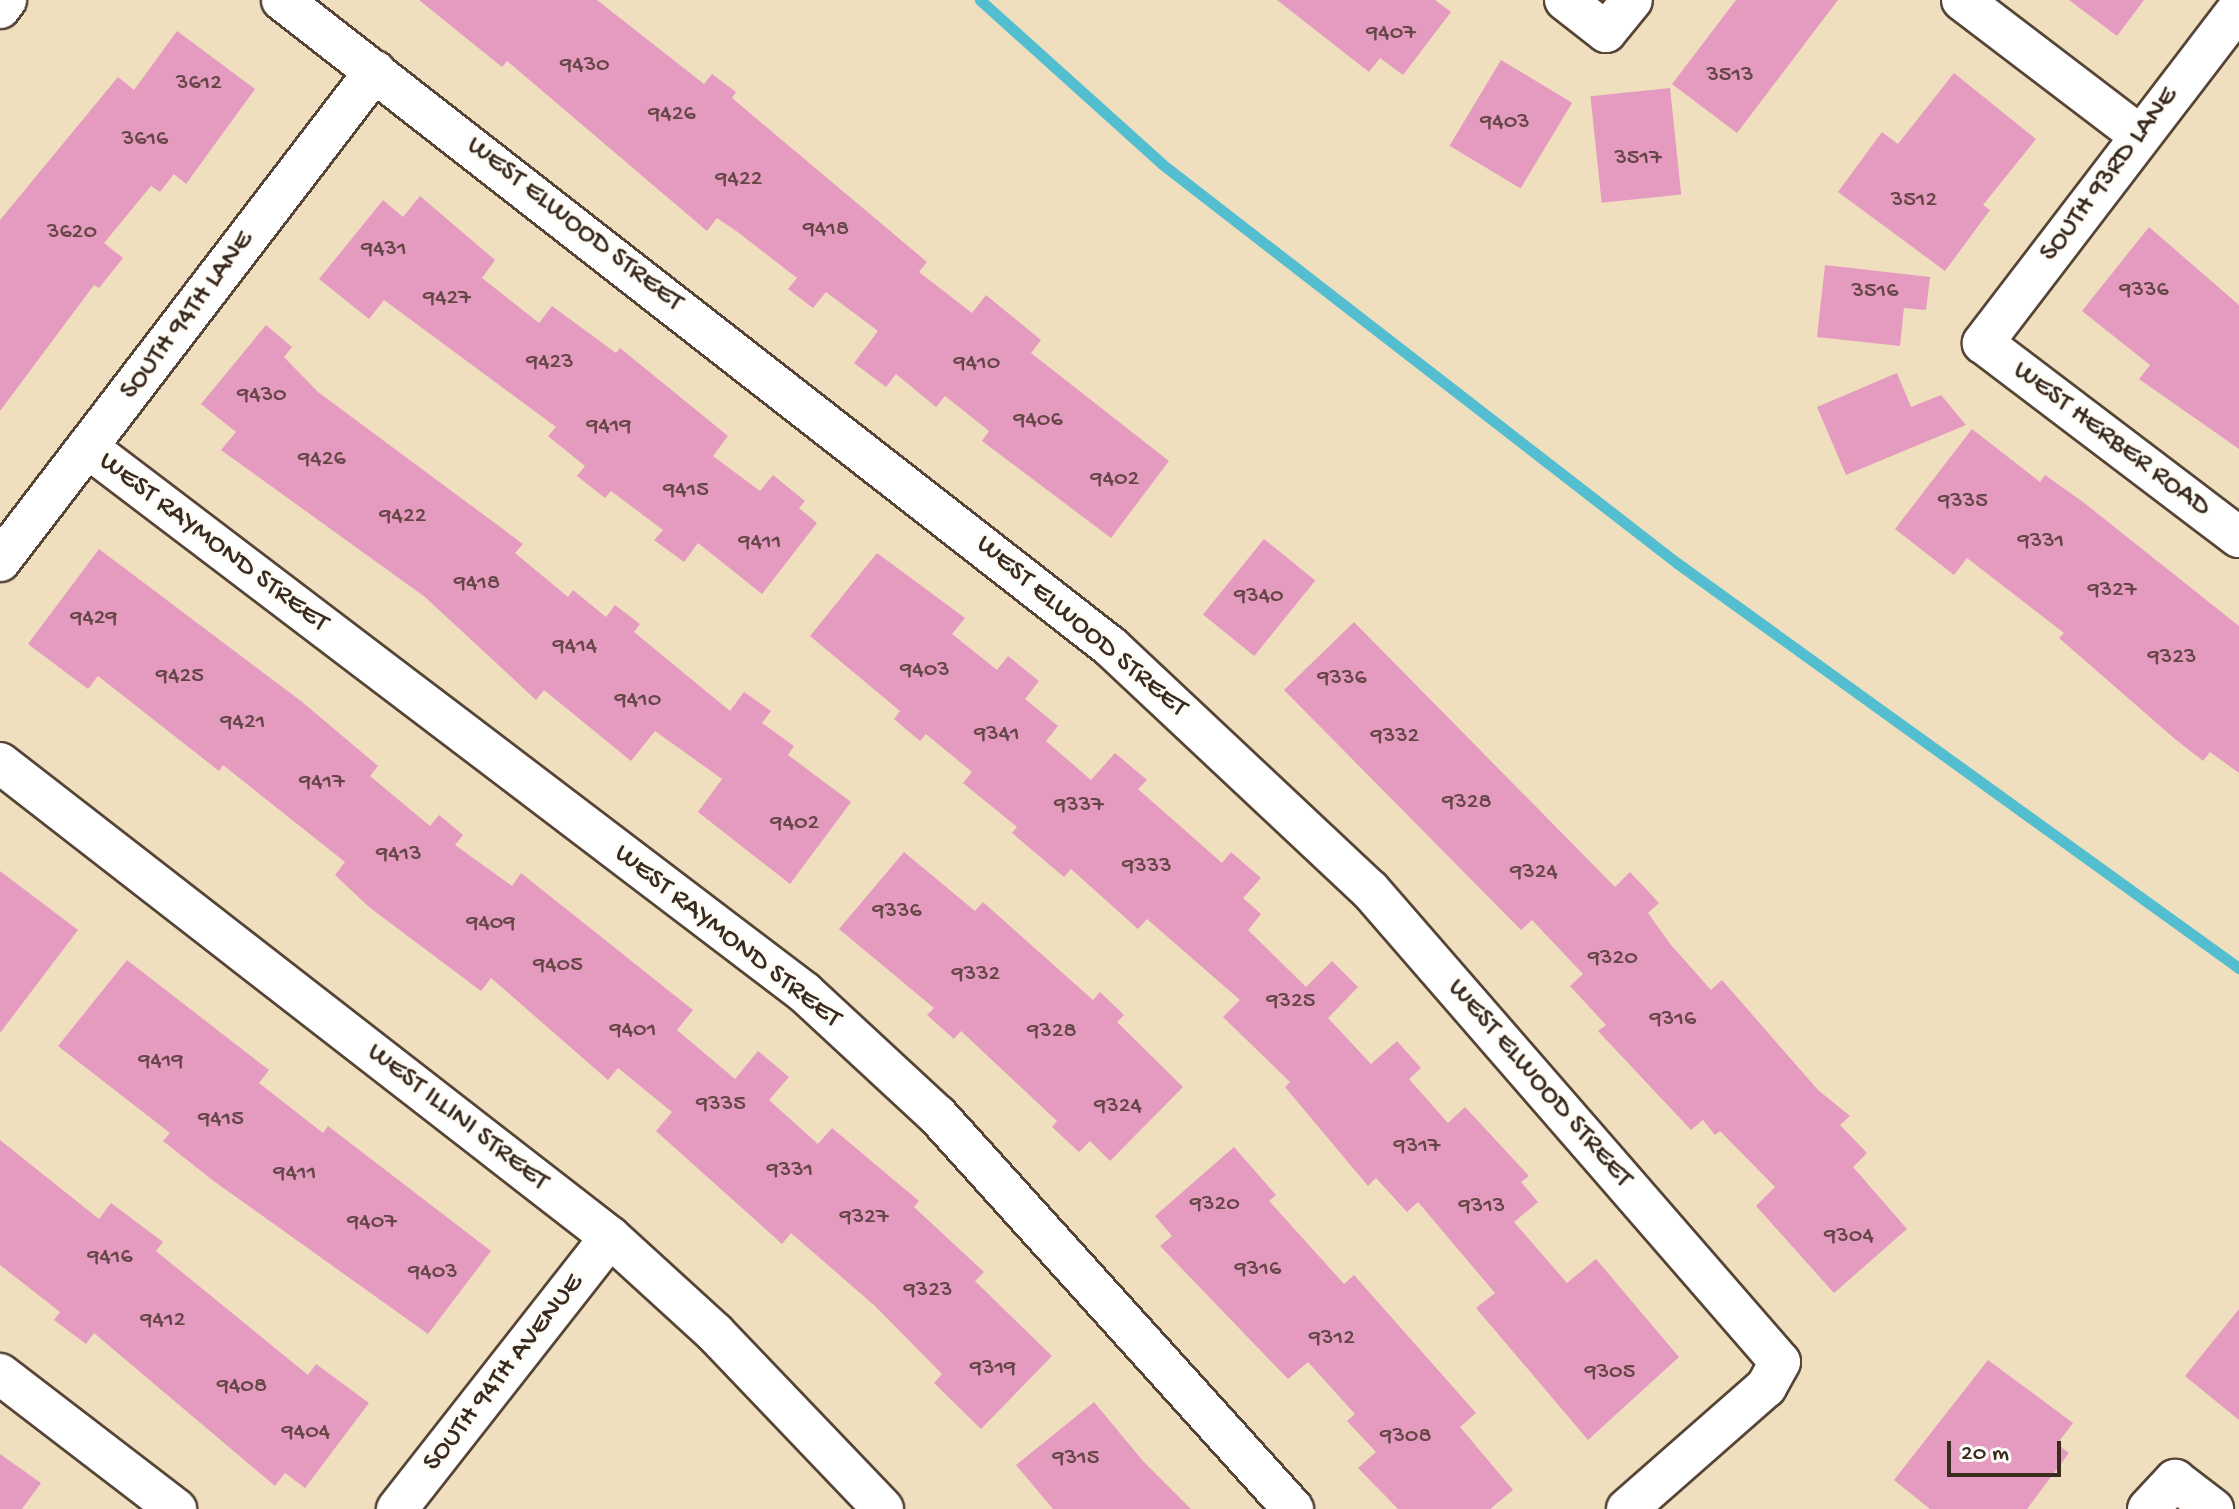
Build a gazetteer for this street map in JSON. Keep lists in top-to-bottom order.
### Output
{
  "streets": {
    "street": [
      "SOUTH 93RD LANE",
      "WEST ELWOOD STREET",
      "SOUTH 94TH LANE",
      "WEST HERBER ROAD",
      "WEST RAYMOND STREET",
      "WEST ILLINI STREET",
      "SOUTH 94TH AVENUE"
    ]
  },
  "crossings": [
    ["SOUTH 93RD LANE", "WEST HERBER ROAD"],
    ["WEST ELWOOD STREET", "SOUTH 94TH LANE"],
    ["SOUTH 94TH LANE", "WEST RAYMOND STREET"],
    ["WEST ILLINI STREET", "SOUTH 94TH AVENUE"]
  ],
  "house_numbers": [
    "9407",
    "9430",
    "3513",
    "3612",
    "9426",
    "9403",
    "3616",
    "3517",
    "9422",
    "3512",
    "9418",
    "3620",
    "9431",
    "9336",
    "3516",
    "9427",
    "9423",
    "9410",
    "9430",
    "9406",
    "9419",
    "9426",
    "9402",
    "9415",
    "9335",
    "9422",
    "9331",
    "9411",
    "9418",
    "9327",
    "9340",
    "9429",
    "9414",
    "9323",
    "9403",
    "9425",
    "9336",
    "9410",
    "9421",
    "9341",
    "9332",
    "9417",
    "9328",
    "9337",
    "9402",
    "9413",
    "9333",
    "9324",
    "9336",
    "9409",
    "9320",
    "9405",
    "9332",
    "9325",
    "9316",
    "9401",
    "9328",
    "9419",
    "9335",
    "9324",
    "9415",
    "9317",
    "9331",
    "9411",
    "9320",
    "9313",
    "9327",
    "9407",
    "9304",
    "9416",
    "9316",
    "9403",
    "9323",
    "9412",
    "9312",
    "9319",
    "9305",
    "9408",
    "9404",
    "9308",
    "9315"
  ],
  "scale_bar": "20 m"
}
